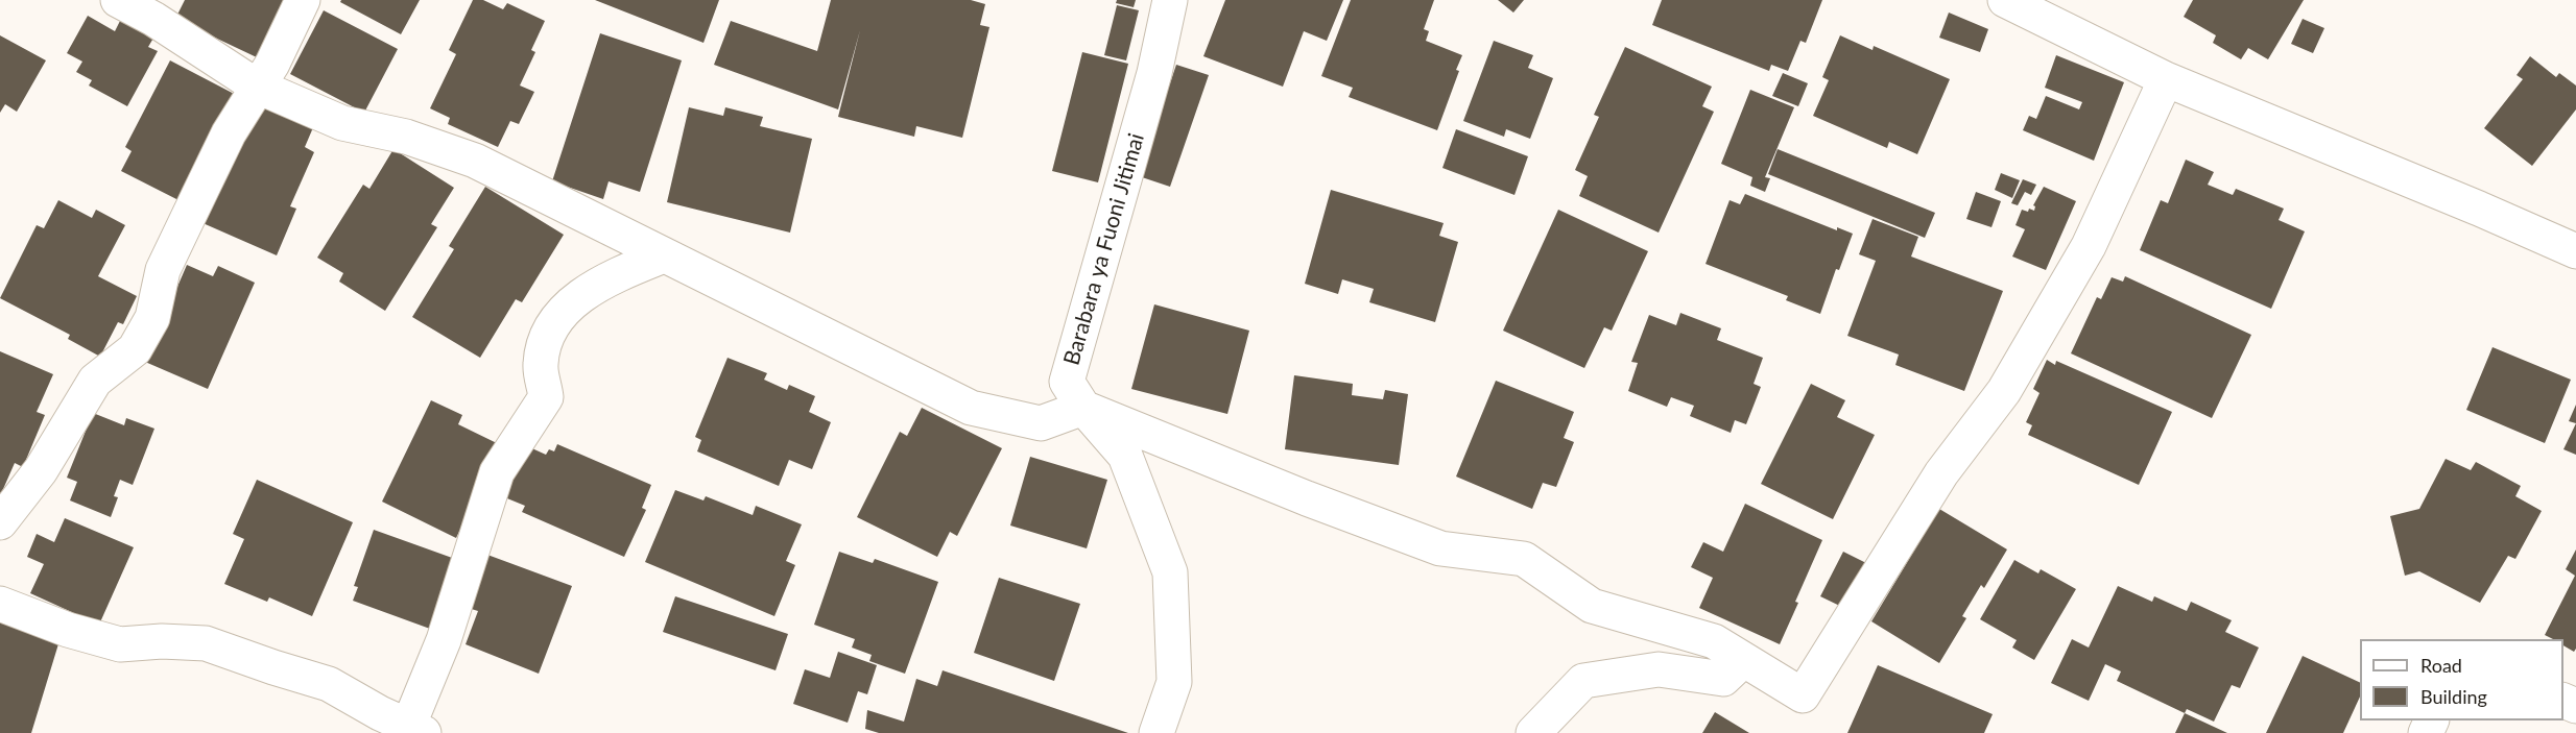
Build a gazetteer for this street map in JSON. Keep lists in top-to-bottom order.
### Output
{
  "streets": {
    "street": ["Barabara ya Fuoni Jitimai"]
  },
  "legend": ["Road", "Building"]
}
